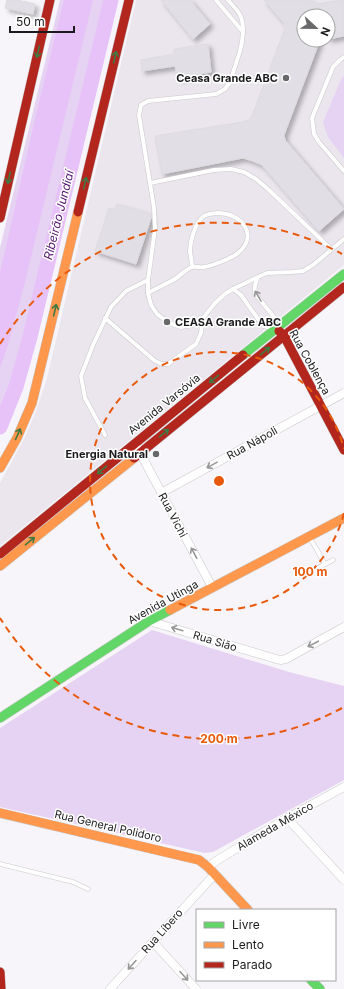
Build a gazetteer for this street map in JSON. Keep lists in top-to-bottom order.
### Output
{
  "streets": {
    "main road": [
      "Rua Coblença",
      "Avenida Varsóvia",
      "Avenida Utinga",
      "Rua General Polidoro"
    ],
    "street": [
      "Rua Nápoli",
      "Rua Vichi",
      "Rua Sião",
      "Alameda México",
      "Rua Líbero"
    ]
  },
  "crossings": [
    ["Rua Coblença", "Avenida Varsóvia"],
    ["Rua Coblença", "Rua Nápoli"],
    ["Avenida Varsóvia", "Rua Vichi"],
    ["Rua Nápoli", "Rua Vichi"],
    ["Rua Vichi", "Avenida Utinga"],
    ["Avenida Utinga", "Rua Sião"],
    ["Rua General Polidoro", "Alameda México"],
    ["Rua General Polidoro", "Rua Líbero"]
  ],
  "one_way": [
    "Rua Nápoli",
    "Rua Vichi",
    "Rua Sião",
    "Rua Líbero"
  ],
  "water": ["Ribeirão Jundiaí"],
  "places": ["Ceasa Grande ABC", "CEASA Grande ABC", "Energia Natural"],
  "legend": ["Livre", "Lento", "Parado"],
  "scale_bar": "50 m",
  "north": "right",
  "rings": ["100 m", "200 m"]
}
